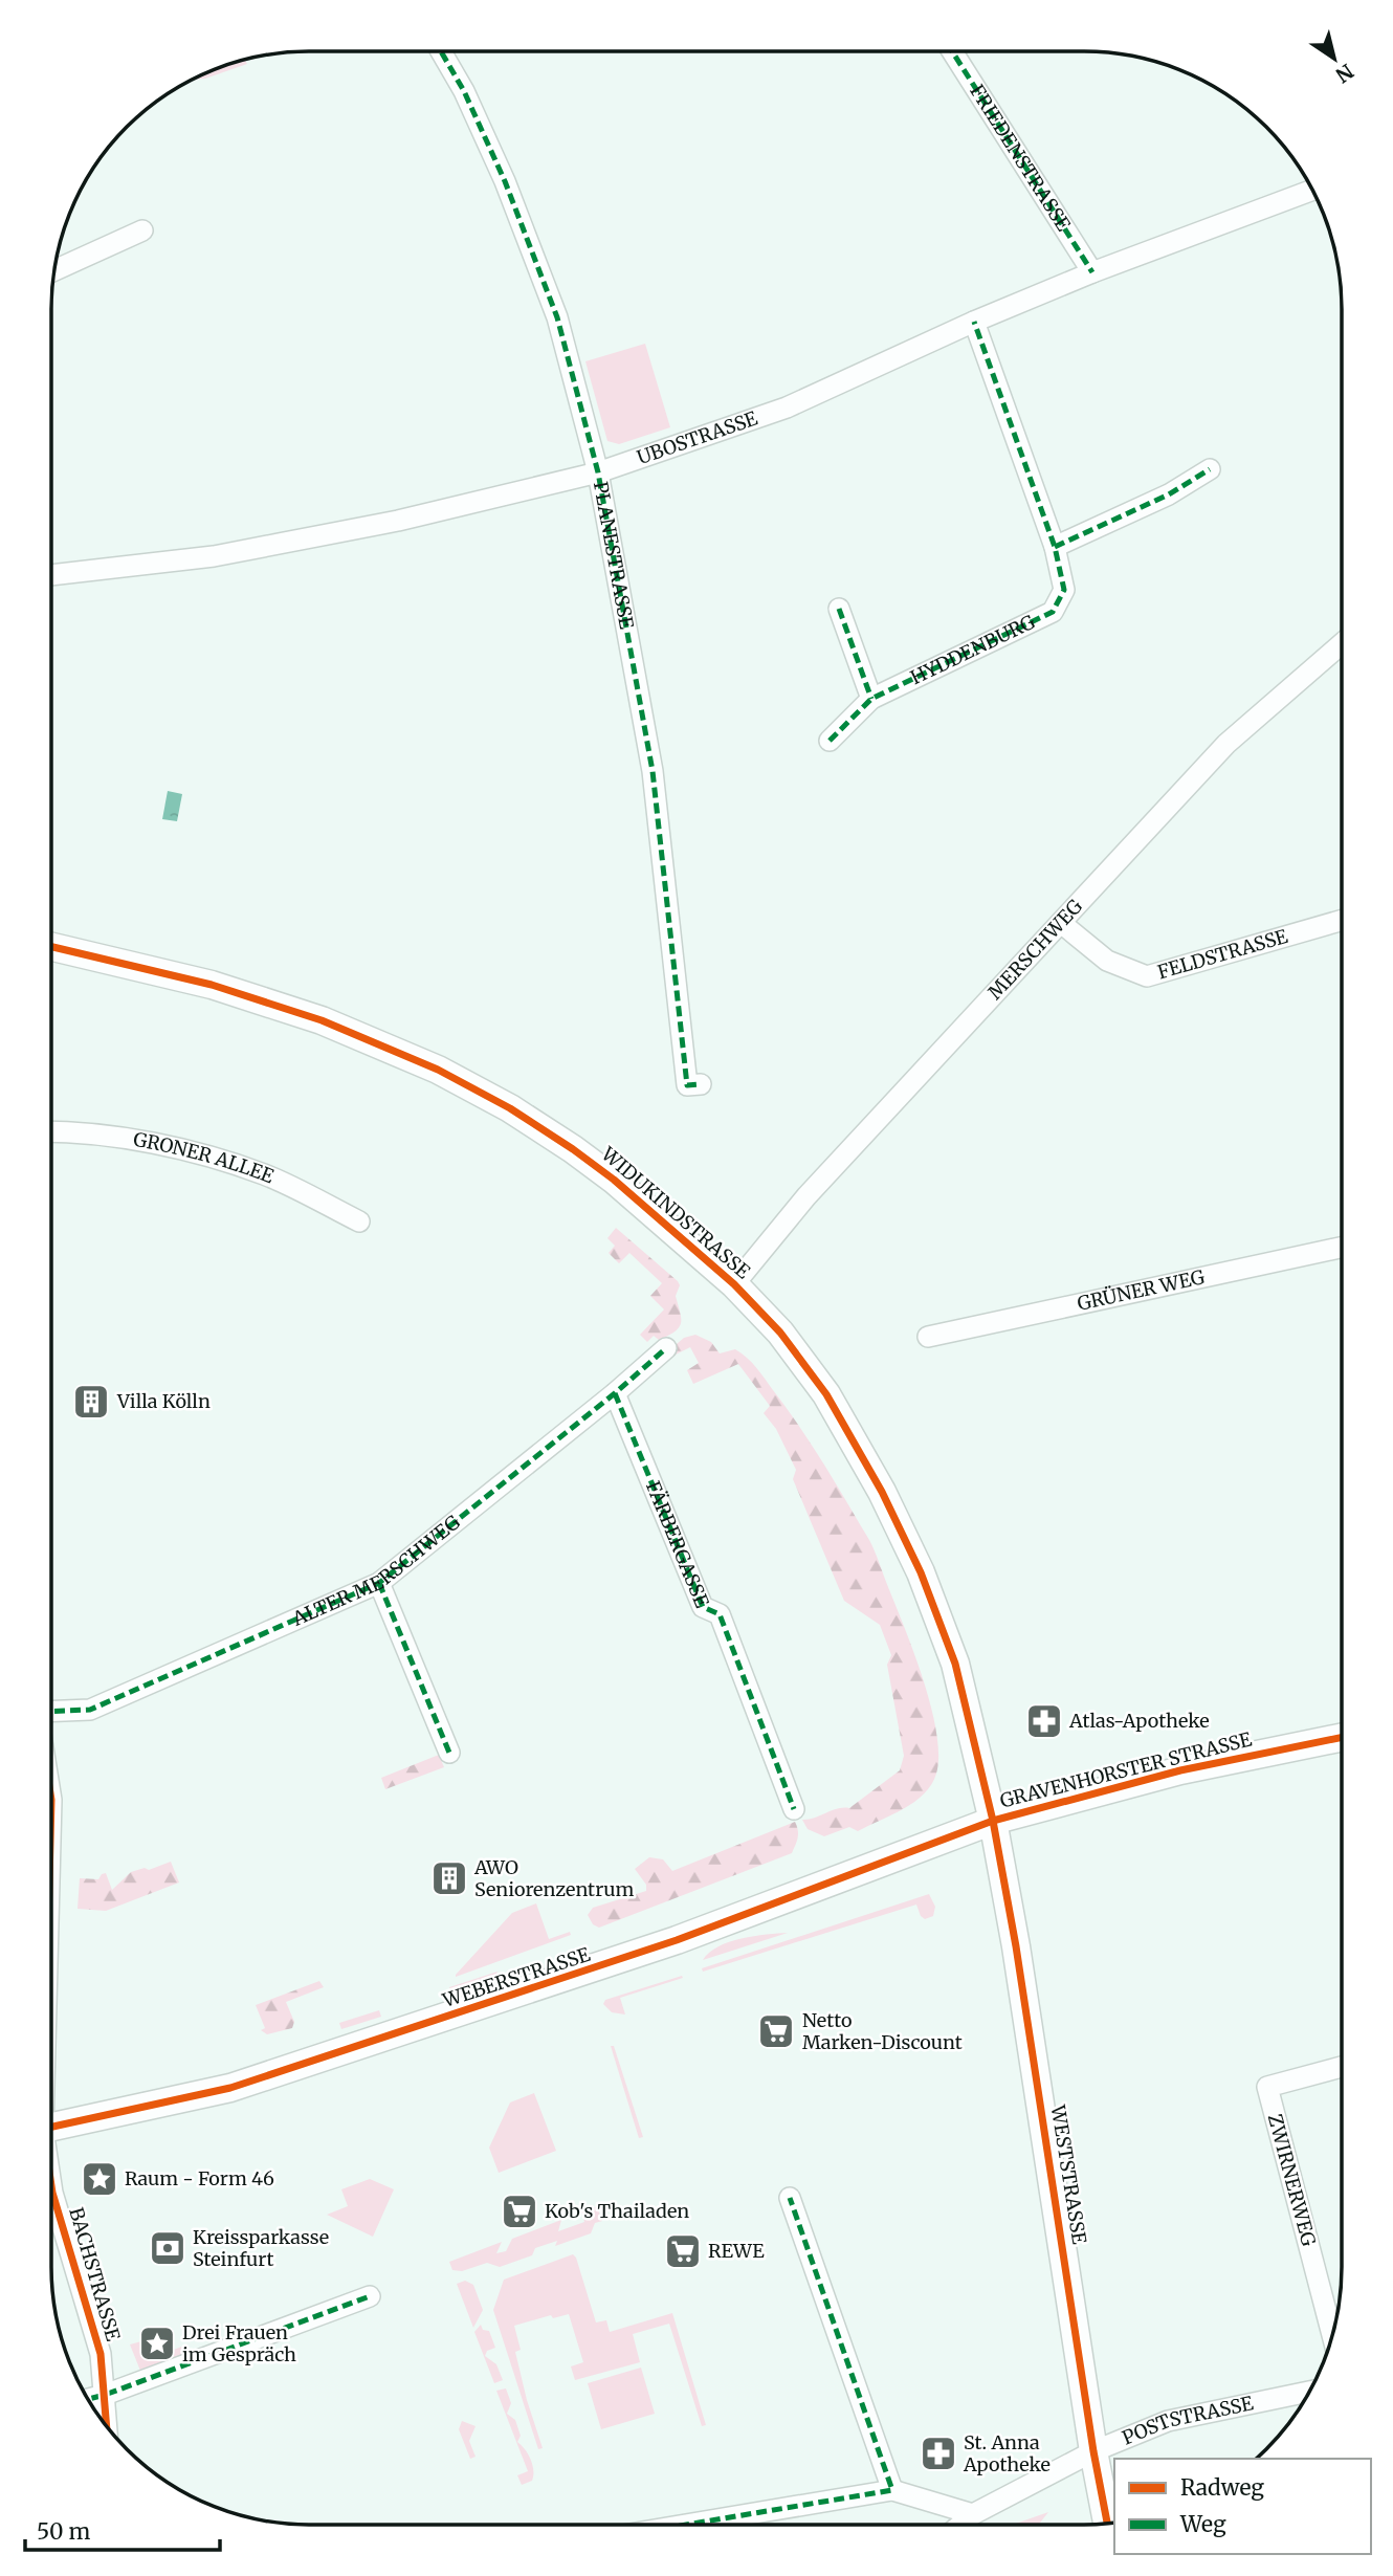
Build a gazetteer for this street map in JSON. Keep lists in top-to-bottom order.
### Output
{
  "streets": {
    "main road": [
      "WIDUKINDSTRASSE",
      "GRAVENHORSTER STRASSE",
      "WEBERSTRASSE",
      "WESTSTRASSE"
    ],
    "street": [
      "FRIEDENSTRASSE",
      "UBOSTRASSE",
      "PLANESTRASSE",
      "HYDDENBURG",
      "MERSCHWEG",
      "FELDSTRASSE",
      "GRONER ALLEE",
      "GRÜNER WEG",
      "FÄRBERGASSE",
      "ALTER MERSCHWEG",
      "ZWIRNERWEG",
      "BACHSTRASSE",
      "POSTSTRASSE"
    ]
  },
  "crossings": [
    ["FRIEDENSTRASSE", "UBOSTRASSE"],
    ["UBOSTRASSE", "PLANESTRASSE"],
    ["UBOSTRASSE", "HYDDENBURG"],
    ["MERSCHWEG", "FELDSTRASSE"],
    ["MERSCHWEG", "WIDUKINDSTRASSE"],
    ["WIDUKINDSTRASSE", "GRAVENHORSTER STRASSE"],
    ["WIDUKINDSTRASSE", "WEBERSTRASSE"],
    ["WIDUKINDSTRASSE", "WESTSTRASSE"],
    ["FÄRBERGASSE", "ALTER MERSCHWEG"],
    ["GRAVENHORSTER STRASSE", "WEBERSTRASSE"],
    ["GRAVENHORSTER STRASSE", "WESTSTRASSE"],
    ["WEBERSTRASSE", "WESTSTRASSE"],
    ["WESTSTRASSE", "POSTSTRASSE"]
  ],
  "places": {
    "building": ["Villa Kölln", "AWO Seniorenzentrum"],
    "pharmacy": ["Atlas-Apotheke", "St. Anna Apotheke"],
    "supermarket": ["Netto Marken-Discount", "Kob's Thailaden", "REWE"],
    "place": ["Raum - Form 46", "Drei Frauen im Gespräch"],
    "bank": ["Kreissparkasse Steinfurt"]
  },
  "legend": ["Radweg", "Weg"],
  "scale_bar": "50 m",
  "north": "bottom right"
}
